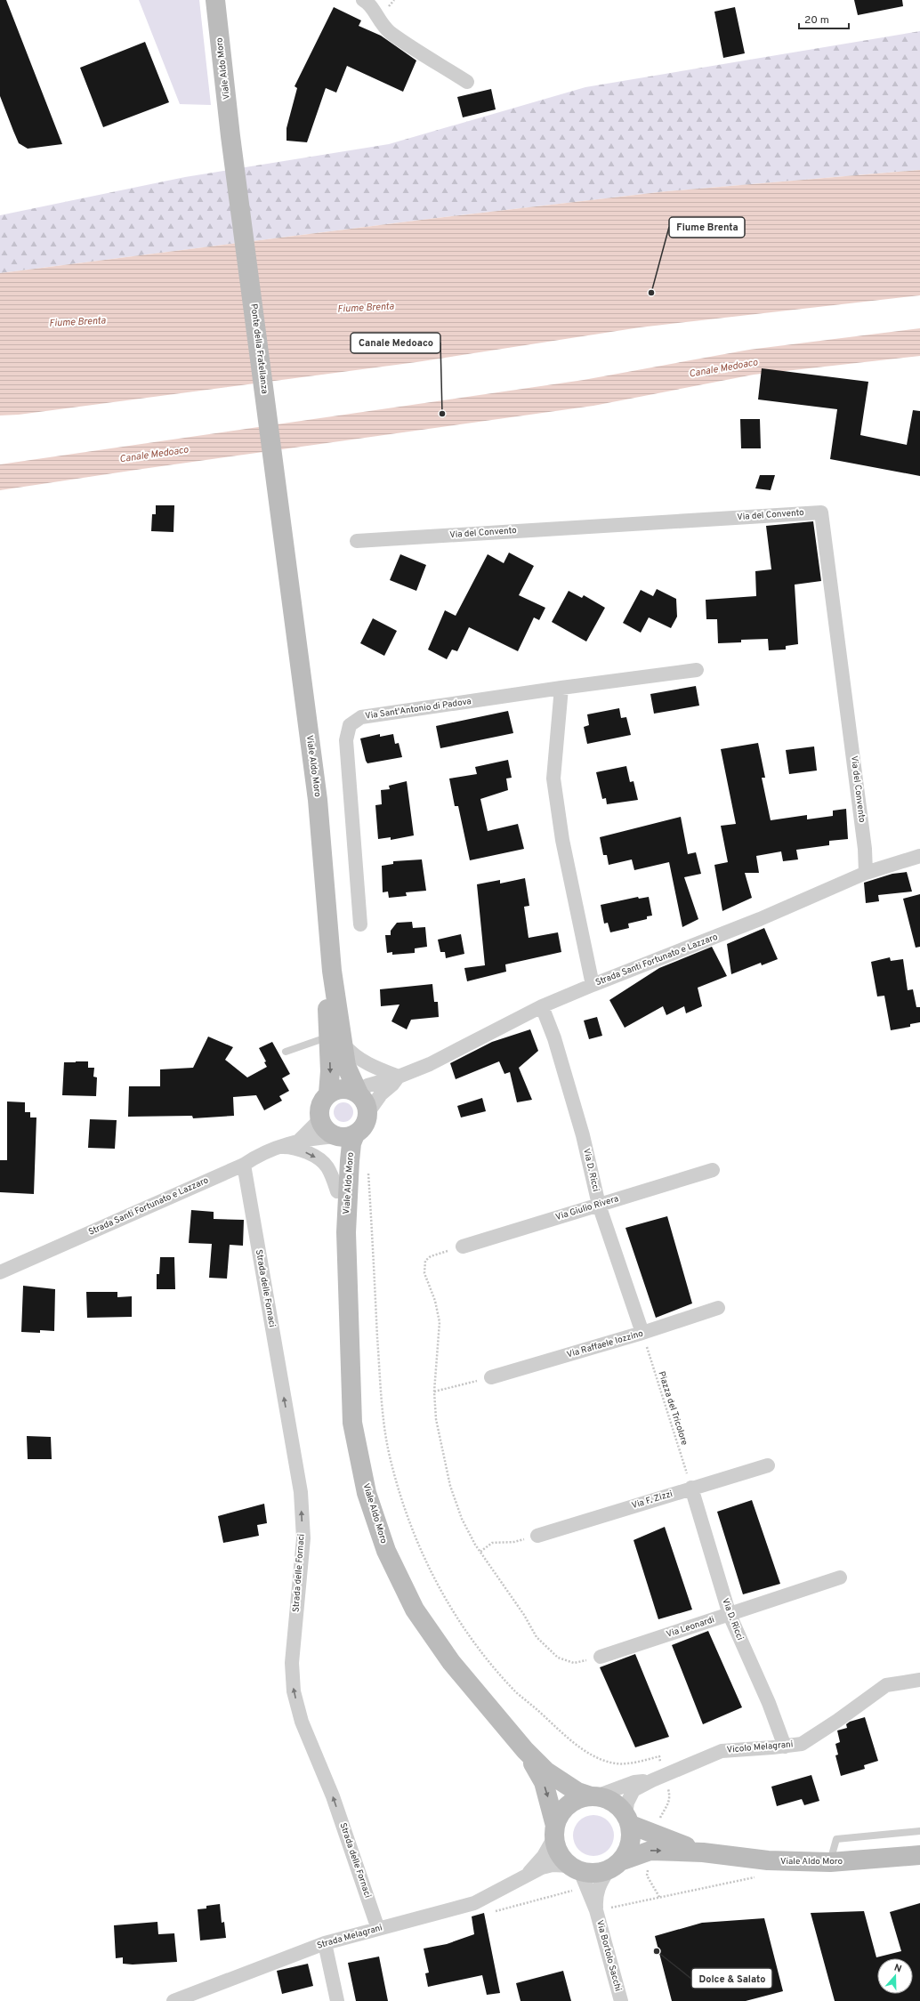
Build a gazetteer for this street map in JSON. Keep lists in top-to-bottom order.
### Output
{
  "streets": {
    "main road": ["Viale Aldo Moro", "Ponte della Fratellanza", "Strada Santi Fortunato e Lazzaro"],
    "street": [
      "Via del Convento",
      "Via Sant'Antonio di Padova",
      "Via D. Ricci",
      "Via Giulio Rivera",
      "Strada delle Fornaci",
      "Via Raffaele Iozzino",
      "Via F. Zizzi",
      "Via Leonardi",
      "Vicolo Melagrani",
      "Strada Melagrani",
      "Via Bortolo Sacchi"
    ],
    "path": ["Piazza del Tricolore"]
  },
  "crossings": [
    ["Viale Aldo Moro", "Ponte della Fratellanza"],
    ["Viale Aldo Moro", "Strada Santi Fortunato e Lazzaro"],
    ["Viale Aldo Moro", "Vicolo Melagrani"],
    ["Viale Aldo Moro", "Strada Melagrani"],
    ["Viale Aldo Moro", "Via Bortolo Sacchi"],
    ["Via del Convento", "Strada Santi Fortunato e Lazzaro"],
    ["Strada Santi Fortunato e Lazzaro", "Via D. Ricci"],
    ["Strada Santi Fortunato e Lazzaro", "Strada delle Fornaci"],
    ["Via D. Ricci", "Via Giulio Rivera"],
    ["Via D. Ricci", "Via Raffaele Iozzino"],
    ["Via D. Ricci", "Piazza del Tricolore"],
    ["Via D. Ricci", "Via F. Zizzi"],
    ["Via D. Ricci", "Via Leonardi"],
    ["Via D. Ricci", "Vicolo Melagrani"],
    ["Strada delle Fornaci", "Strada Melagrani"],
    ["Via Raffaele Iozzino", "Piazza del Tricolore"],
    ["Piazza del Tricolore", "Via F. Zizzi"],
    ["Vicolo Melagrani", "Strada Melagrani"],
    ["Vicolo Melagrani", "Via Bortolo Sacchi"],
    ["Strada Melagrani", "Via Bortolo Sacchi"]
  ],
  "one_way": ["Strada delle Fornaci"],
  "water": ["Fiume Brenta", "Canale Medoaco"],
  "places": ["Fiume Brenta", "Canale Medoaco", "Dolce & Salato"],
  "scale_bar": "20 m",
  "north": "top"
}
